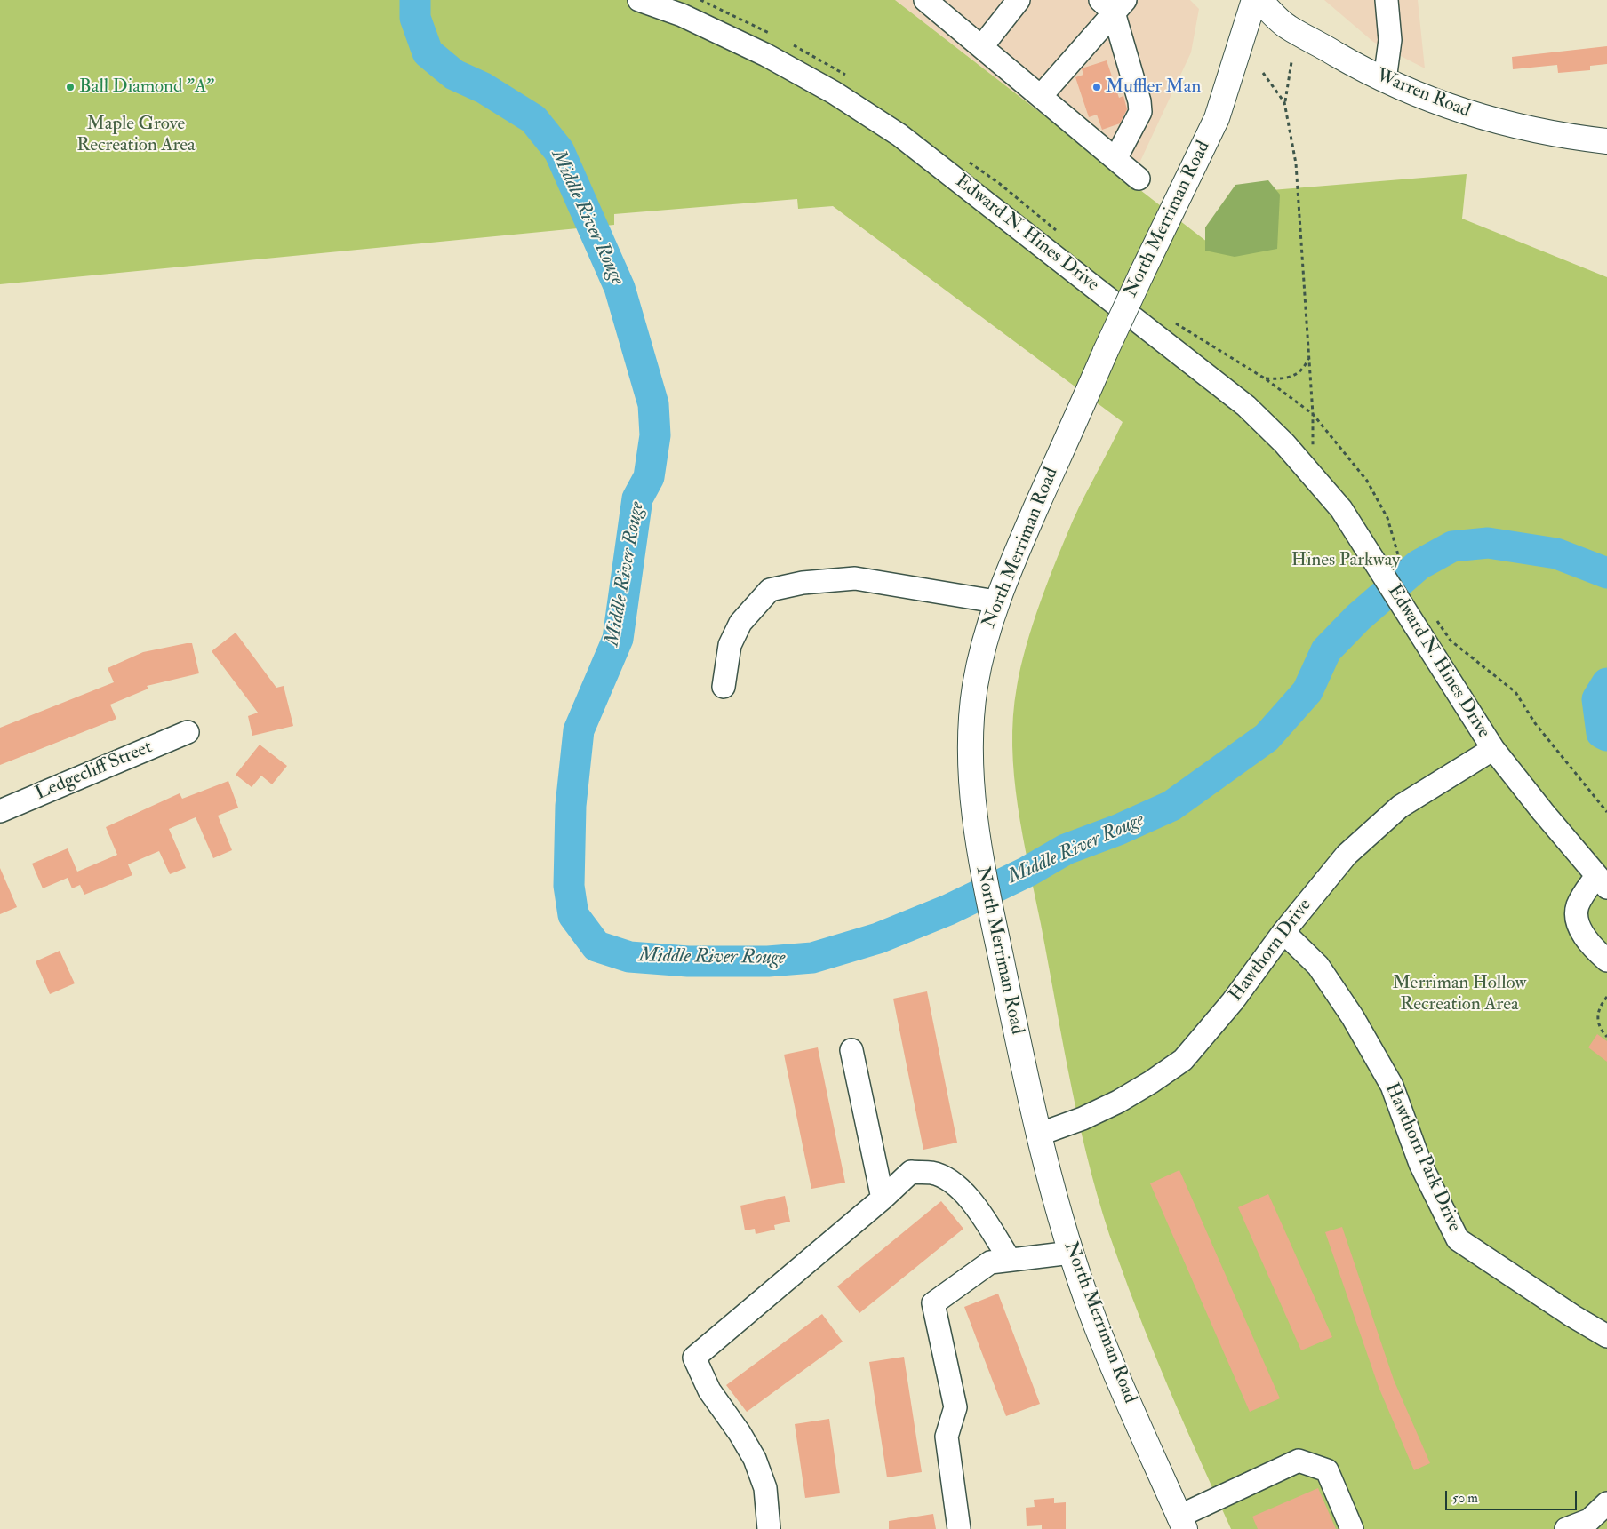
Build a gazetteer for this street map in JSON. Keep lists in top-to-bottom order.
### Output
{
  "streets": {
    "main road": ["Warren Road", "North Merriman Road"],
    "street": [
      "Edward N. Hines Drive",
      "Ledgecliff Street",
      "Hawthorn Drive",
      "Hawthorn Park Drive"
    ]
  },
  "crossings": [
    ["North Merriman Road", "Hawthorn Drive"],
    ["Edward N. Hines Drive", "Hawthorn Drive"],
    ["Hawthorn Drive", "Hawthorn Park Drive"]
  ],
  "water": ["Middle River Rouge"],
  "parks": ["Maple Grove Recreation Area", "Hines Parkway", "Merriman Hollow Recreation Area"],
  "places": ["Ball Diamond \"A\"", "Muffler Man"],
  "scale_bar": "50 m"
}
